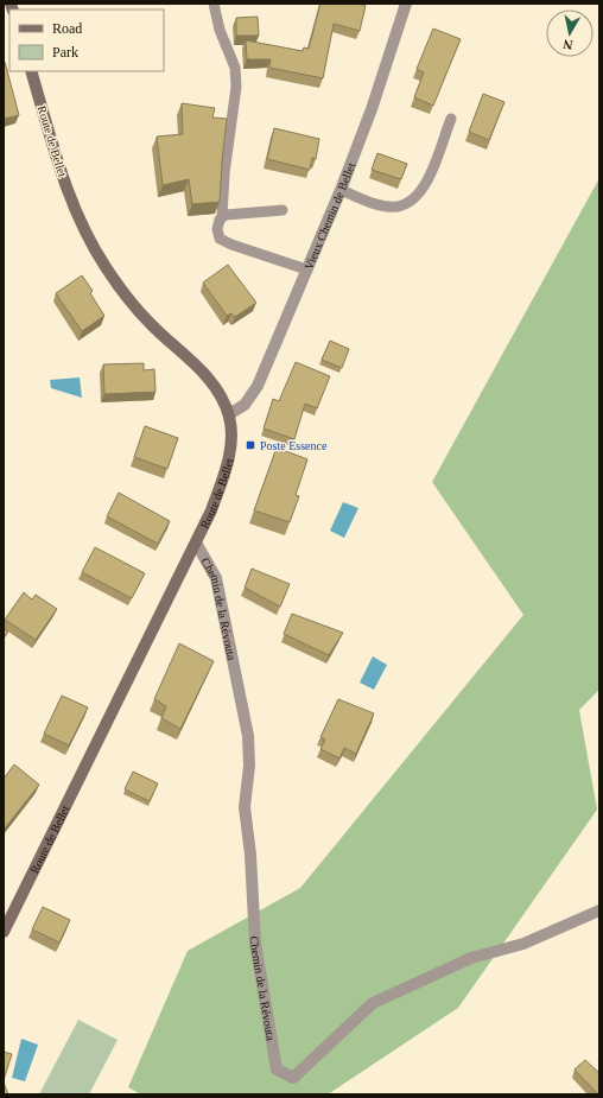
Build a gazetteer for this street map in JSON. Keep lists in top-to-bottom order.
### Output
{
  "streets": {
    "main road": ["Route de Bellet"],
    "street": ["Vieux Chemin de Bellet", "Chemin de la Révouta"]
  },
  "crossings": [
    ["Route de Bellet", "Vieux Chemin de Bellet"],
    ["Route de Bellet", "Chemin de la Révouta"]
  ],
  "places": {
    "transit": ["Poste Essence"]
  },
  "legend": ["Road", "Park"],
  "north": "bottom"
}
